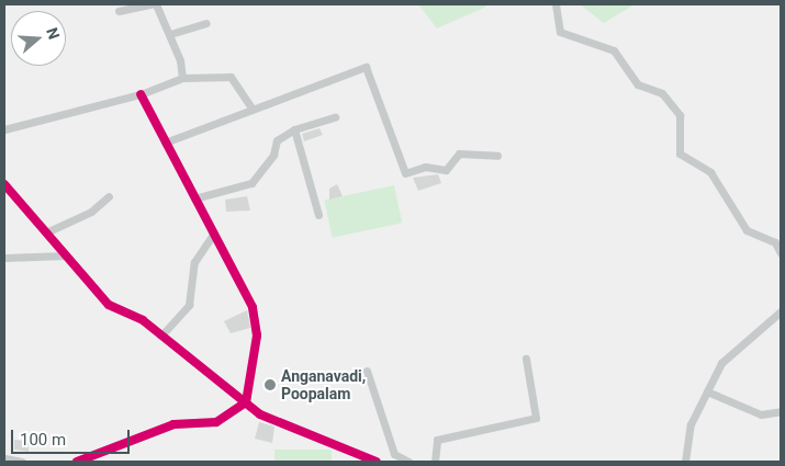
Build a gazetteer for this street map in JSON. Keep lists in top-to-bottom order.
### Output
{
  "places": ["Anganavadi, Poopalam"],
  "scale_bar": "100 m",
  "north": "right"
}
